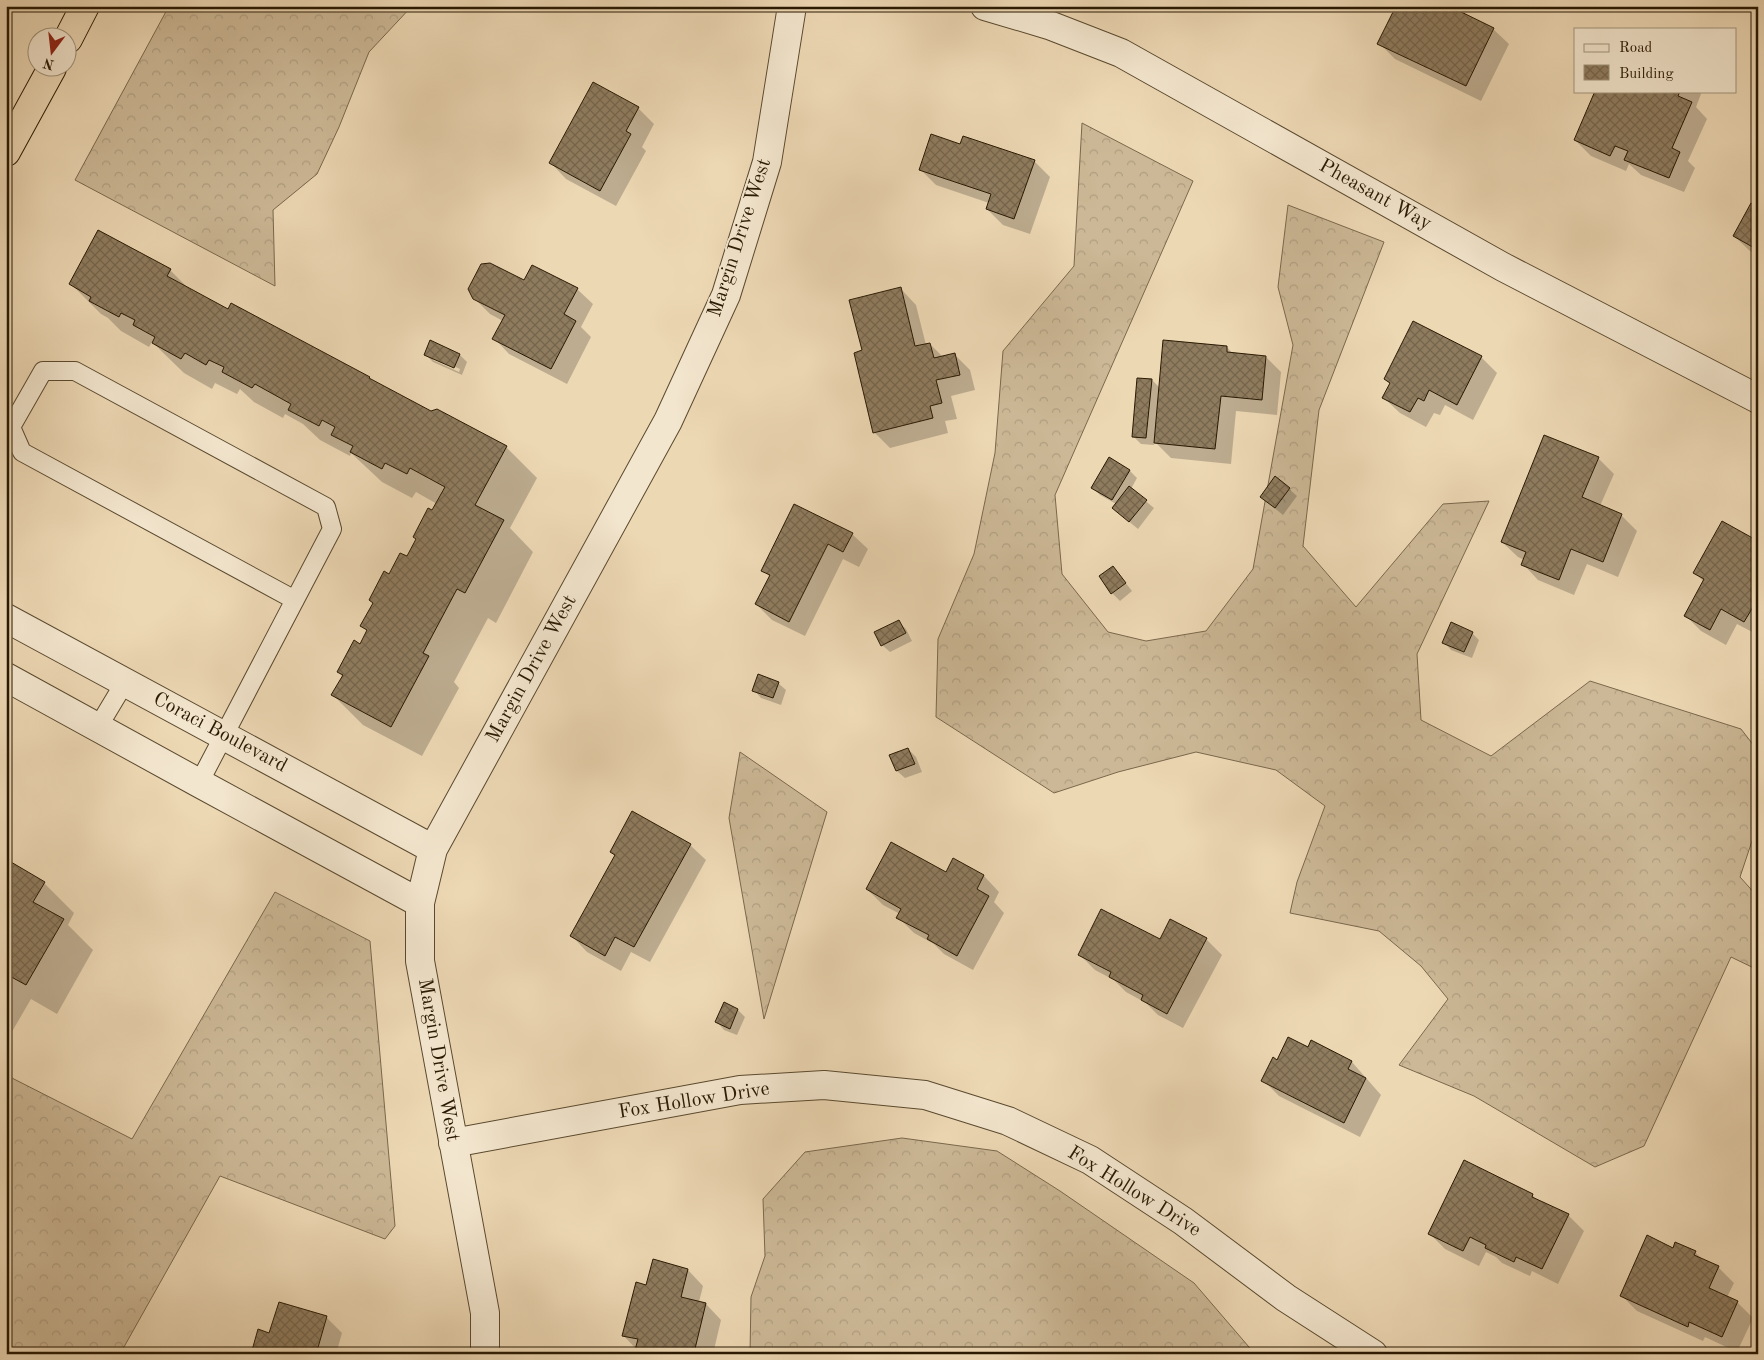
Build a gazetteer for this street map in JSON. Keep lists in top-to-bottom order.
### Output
{
  "streets": {
    "street": [
      "Pheasant Way",
      "Margin Drive West",
      "Coraci Boulevard",
      "Fox Hollow Drive"
    ]
  },
  "crossings": [
    ["Margin Drive West", "Coraci Boulevard"],
    ["Margin Drive West", "Fox Hollow Drive"]
  ],
  "legend": ["Road", "Building"],
  "north": "bottom"
}
